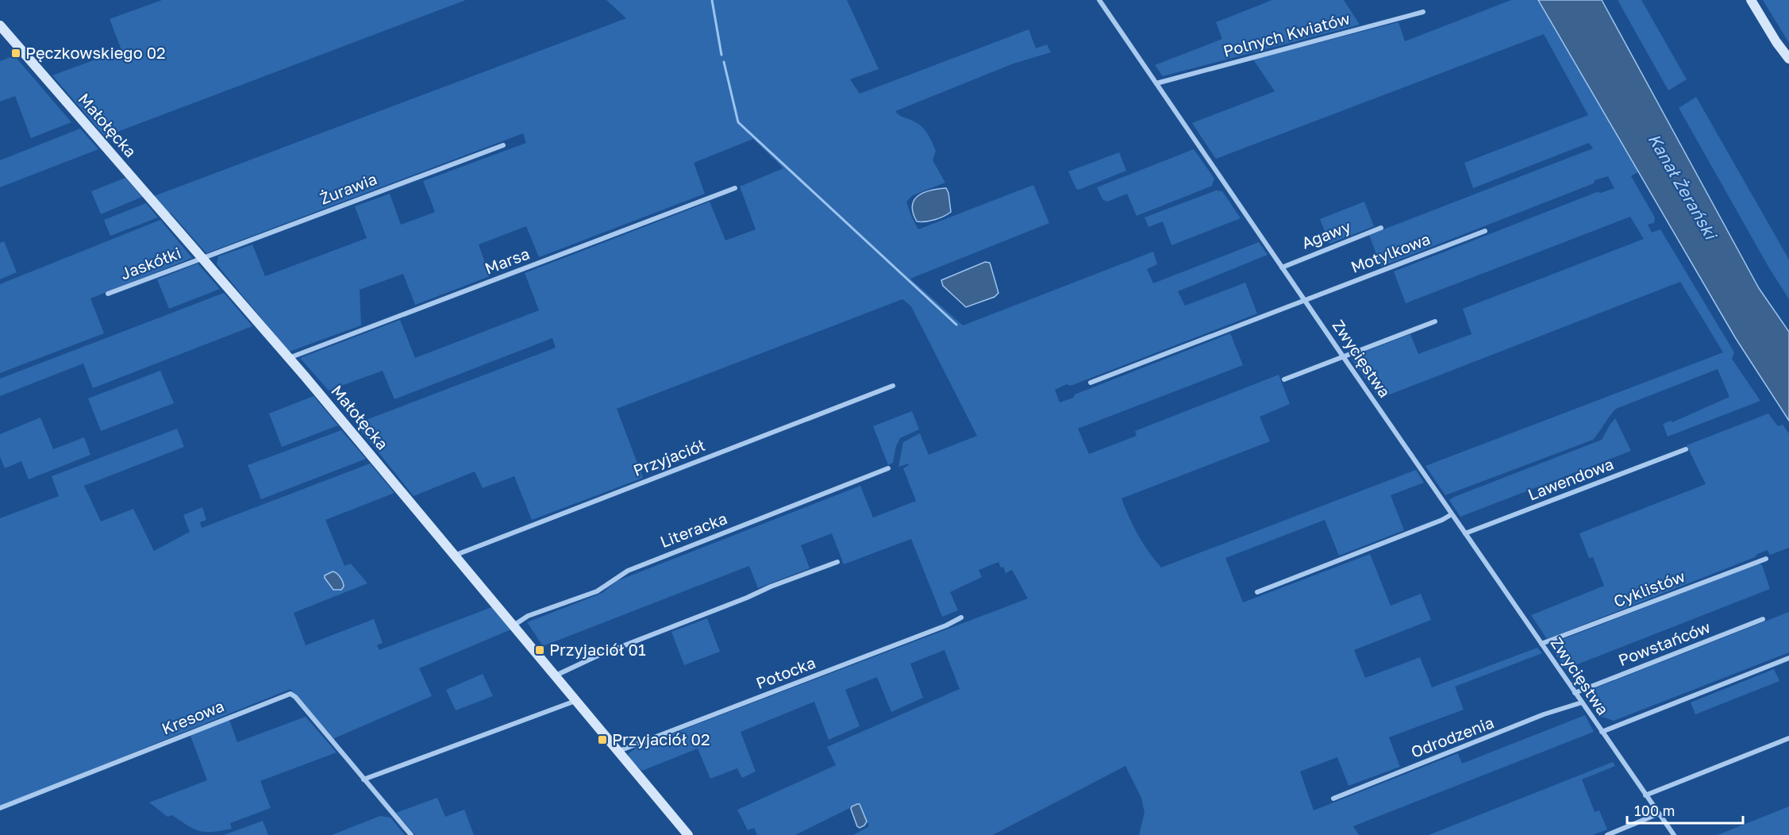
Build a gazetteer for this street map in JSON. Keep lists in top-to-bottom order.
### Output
{
  "streets": {
    "street": [
      "Polnych Kwiatów",
      "Małołęcka",
      "Żurawia",
      "Agawy",
      "Motylkowa",
      "Marsa",
      "Jaskółki",
      "Zwycięstwa",
      "Przyjaciół",
      "Lawendowa",
      "Literacka",
      "Cyklistów",
      "Powstańców",
      "Potocka",
      "Kresowa",
      "Odrodzenia"
    ]
  },
  "crossings": [
    ["Polnych Kwiatów", "Zwycięstwa"],
    ["Małołęcka", "Żurawia"],
    ["Małołęcka", "Marsa"],
    ["Małołęcka", "Jaskółki"],
    ["Małołęcka", "Przyjaciół"],
    ["Małołęcka", "Literacka"],
    ["Małołęcka", "Potocka"],
    ["Żurawia", "Jaskółki"],
    ["Agawy", "Zwycięstwa"],
    ["Motylkowa", "Zwycięstwa"],
    ["Zwycięstwa", "Lawendowa"],
    ["Zwycięstwa", "Cyklistów"],
    ["Zwycięstwa", "Powstańców"],
    ["Zwycięstwa", "Odrodzenia"]
  ],
  "water": ["Kanał Żerański"],
  "places": {
    "transit": ["Pęczkowskiego 02", "Przyjaciół 01", "Przyjaciół 02"]
  },
  "scale_bar": "100 m"
}
